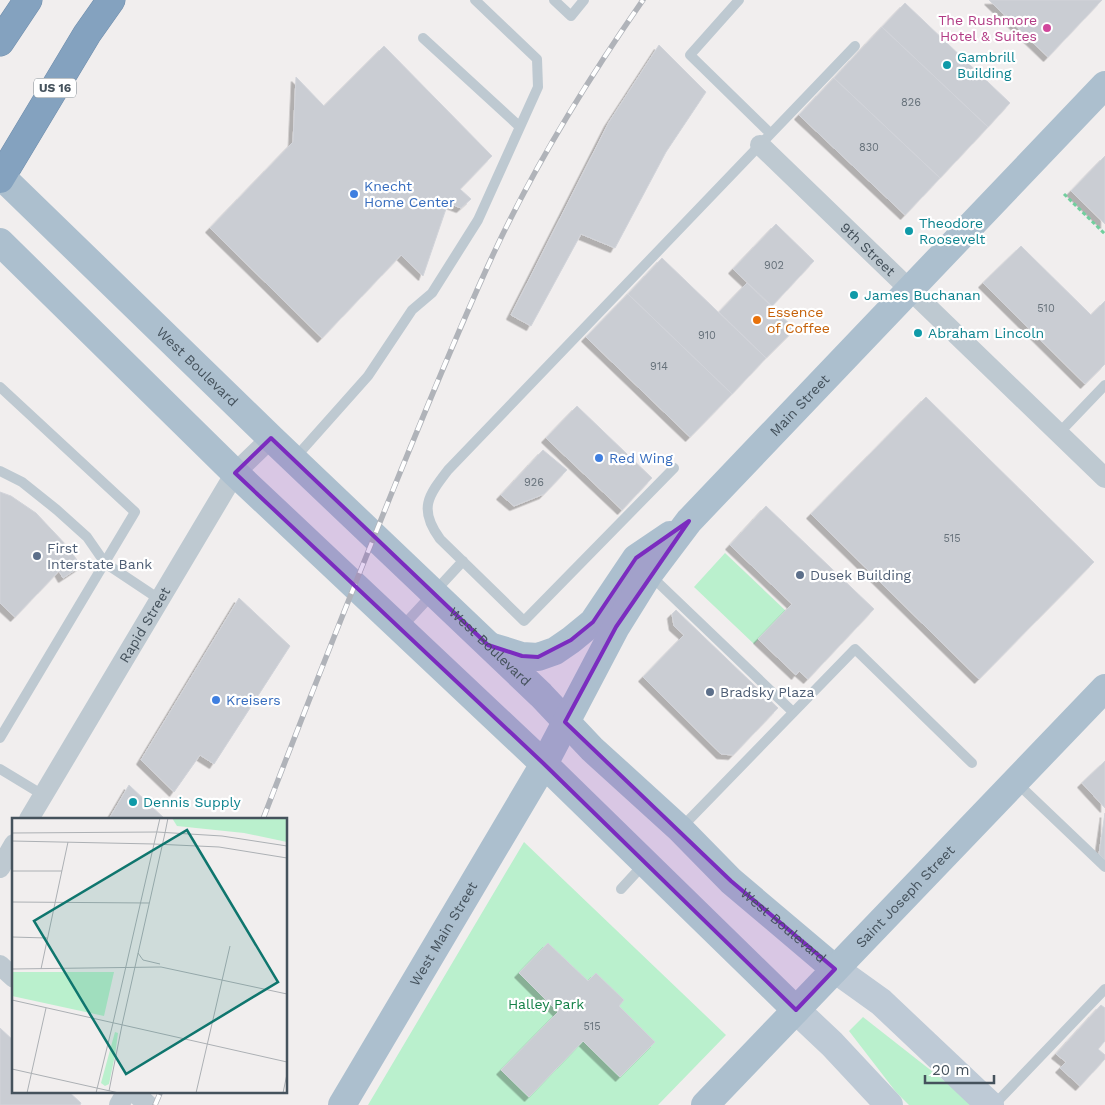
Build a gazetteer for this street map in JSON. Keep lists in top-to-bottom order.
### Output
{
  "streets": {
    "highway": ["US 16"],
    "main road": [
      "West Boulevard",
      "Main Street",
      "Saint Joseph Street",
      "West Main Street"
    ],
    "street": ["9th Street", "Rapid Street"]
  },
  "crossings": [
    ["US 16", "West Boulevard"],
    ["9th Street", "Main Street"],
    ["West Boulevard", "Main Street"],
    ["West Boulevard", "Rapid Street"],
    ["West Boulevard", "Saint Joseph Street"],
    ["Main Street", "West Main Street"]
  ],
  "parks": ["Halley Park"],
  "places": [
    "The Rushmore Hotel & Suites",
    "Gambrill Building",
    "Knecht Home Center",
    "Theodore Roosevelt",
    "James Buchanan",
    "Essence of Coffee",
    "Abraham Lincoln",
    "Red Wing",
    "First Interstate Bank",
    "Dusek Building",
    "Bradsky Plaza",
    "Kreisers",
    "Dennis Supply"
  ],
  "house_numbers": [
    "826",
    "830",
    "902",
    "510",
    "910",
    "914",
    "926",
    "515",
    "515"
  ],
  "scale_bar": "20 m"
}
